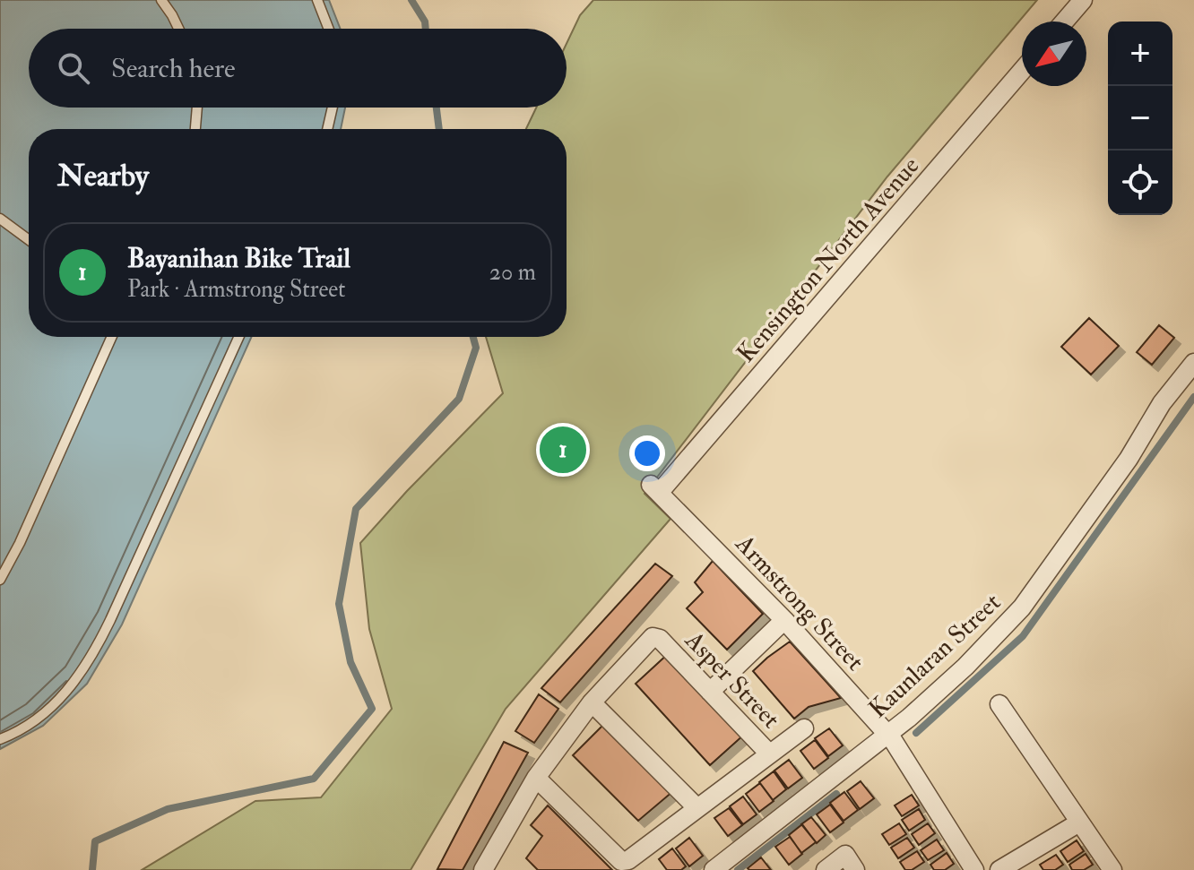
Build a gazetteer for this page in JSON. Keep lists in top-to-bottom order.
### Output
{
  "streets": {
    "street": [
      "Kensington North Avenue",
      "Armstrong Street",
      "Kaunlaran Street",
      "Asper Street"
    ]
  },
  "crossings": [
    ["Kensington North Avenue", "Armstrong Street"],
    ["Armstrong Street", "Kaunlaran Street"]
  ],
  "north": "bottom left",
  "page": {
    "map_buttons": ["+", "−"],
    "search": "Search here",
    "heading": "Nearby",
    "list": [
      {
        "mark": "1",
        "name": "Bayanihan Bike Trail",
        "note": "Park · Armstrong Street",
        "value": "20 m"
      }
    ],
    "pins": "1"
  }
}
